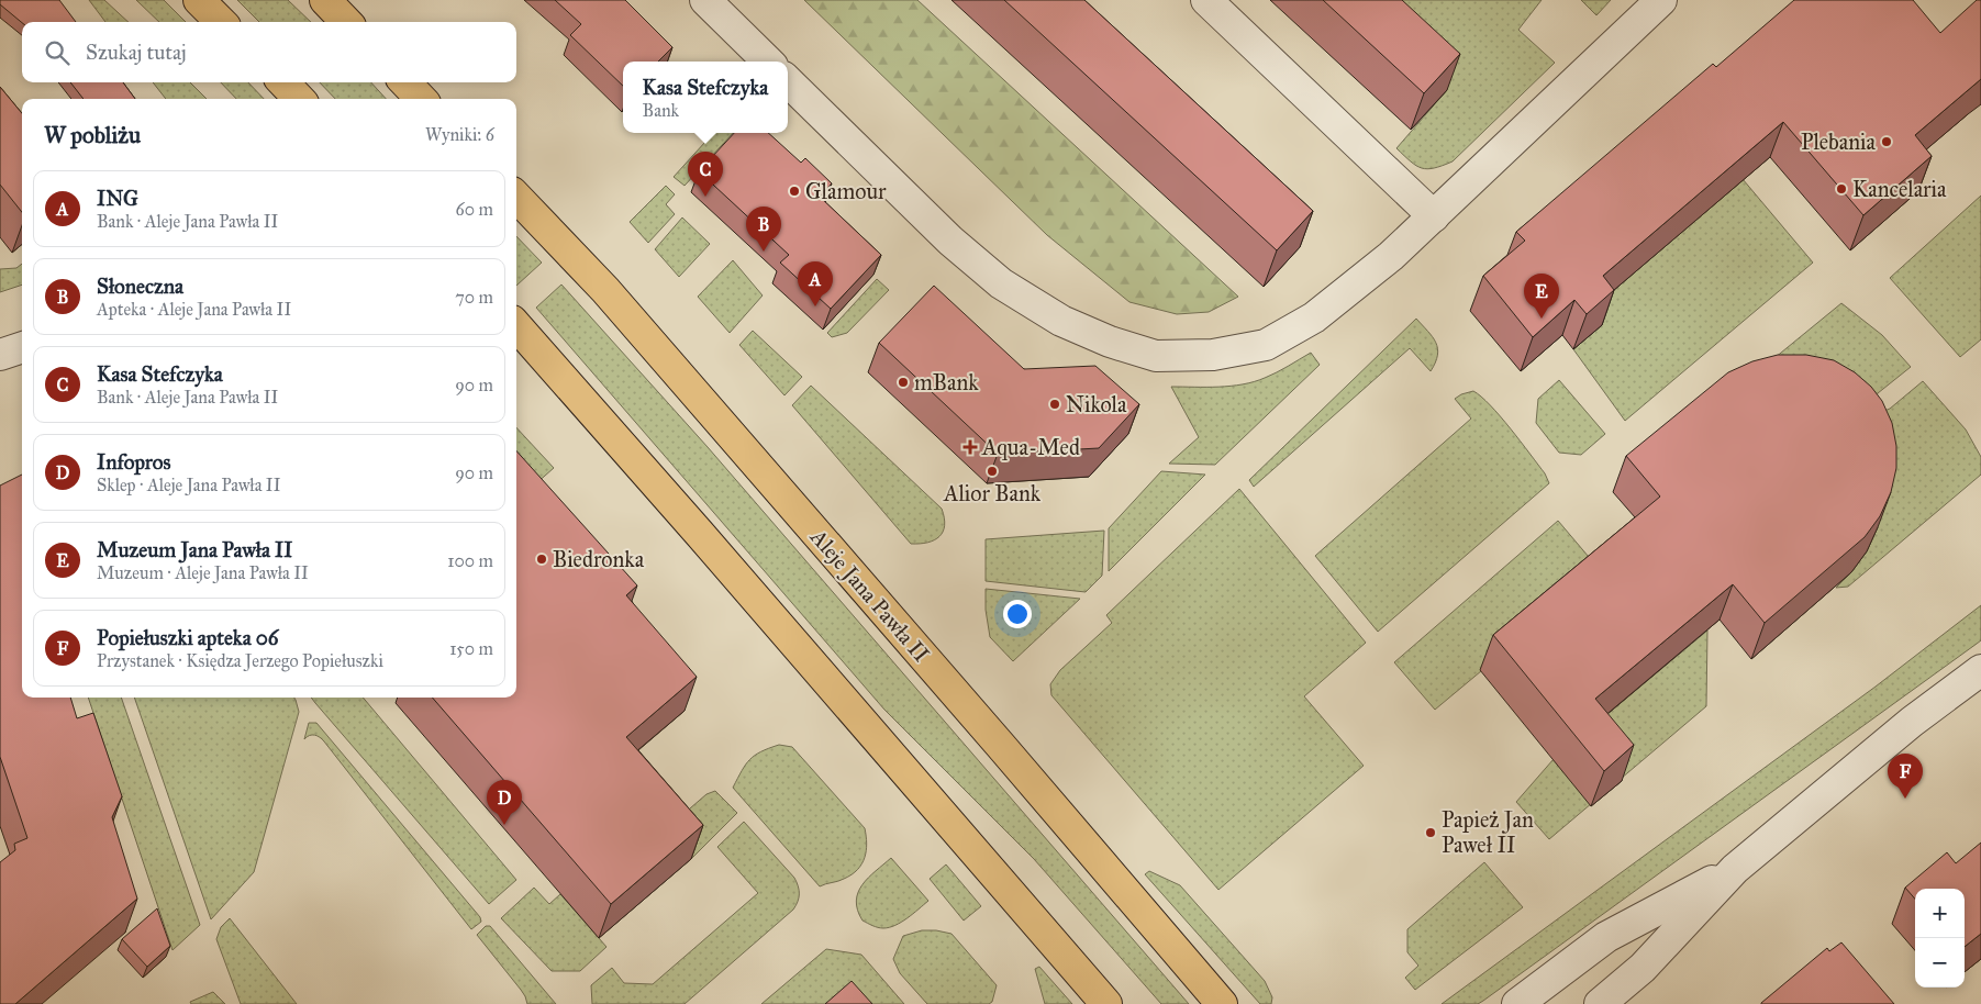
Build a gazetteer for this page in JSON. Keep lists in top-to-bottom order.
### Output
{
  "streets": {
    "main road": ["Aleje Jana Pawła II"]
  },
  "places": {
    "other": [
      "Plebania",
      "Kancelaria",
      "Glamour",
      "mBank",
      "Nikola",
      "Alior Bank",
      "Biedronka",
      "Papież Jan Paweł II"
    ],
    "health": ["Aqua-Med"]
  },
  "page": {
    "search": "Szukaj tutaj",
    "popup": ["Kasa Stefczyka", "Bank"],
    "heading": ["W pobliżu", "Wyniki: 6"],
    "pins": [
      "C",
      "B",
      "A",
      "E",
      "F",
      "D"
    ],
    "list": [
      {
        "mark": "A",
        "name": "ING",
        "note": "Bank · Aleje Jana Pawła II",
        "value": "60 m"
      },
      {
        "mark": "B",
        "name": "Słoneczna",
        "note": "Apteka · Aleje Jana Pawła II",
        "value": "70 m"
      },
      {
        "mark": "C",
        "name": "Kasa Stefczyka",
        "note": "Bank · Aleje Jana Pawła II",
        "value": "90 m"
      },
      {
        "mark": "D",
        "name": "Infopros",
        "note": "Sklep · Aleje Jana Pawła II",
        "value": "90 m"
      },
      {
        "mark": "E",
        "name": "Muzeum Jana Pawła II",
        "note": "Muzeum · Aleje Jana Pawła II",
        "value": "100 m"
      },
      {
        "mark": "F",
        "name": "Popiełuszki apteka 06",
        "note": "Przystanek · Księdza Jerzego Popiełuszki",
        "value": "150 m"
      }
    ],
    "map_buttons": ["+", "−"]
  }
}
